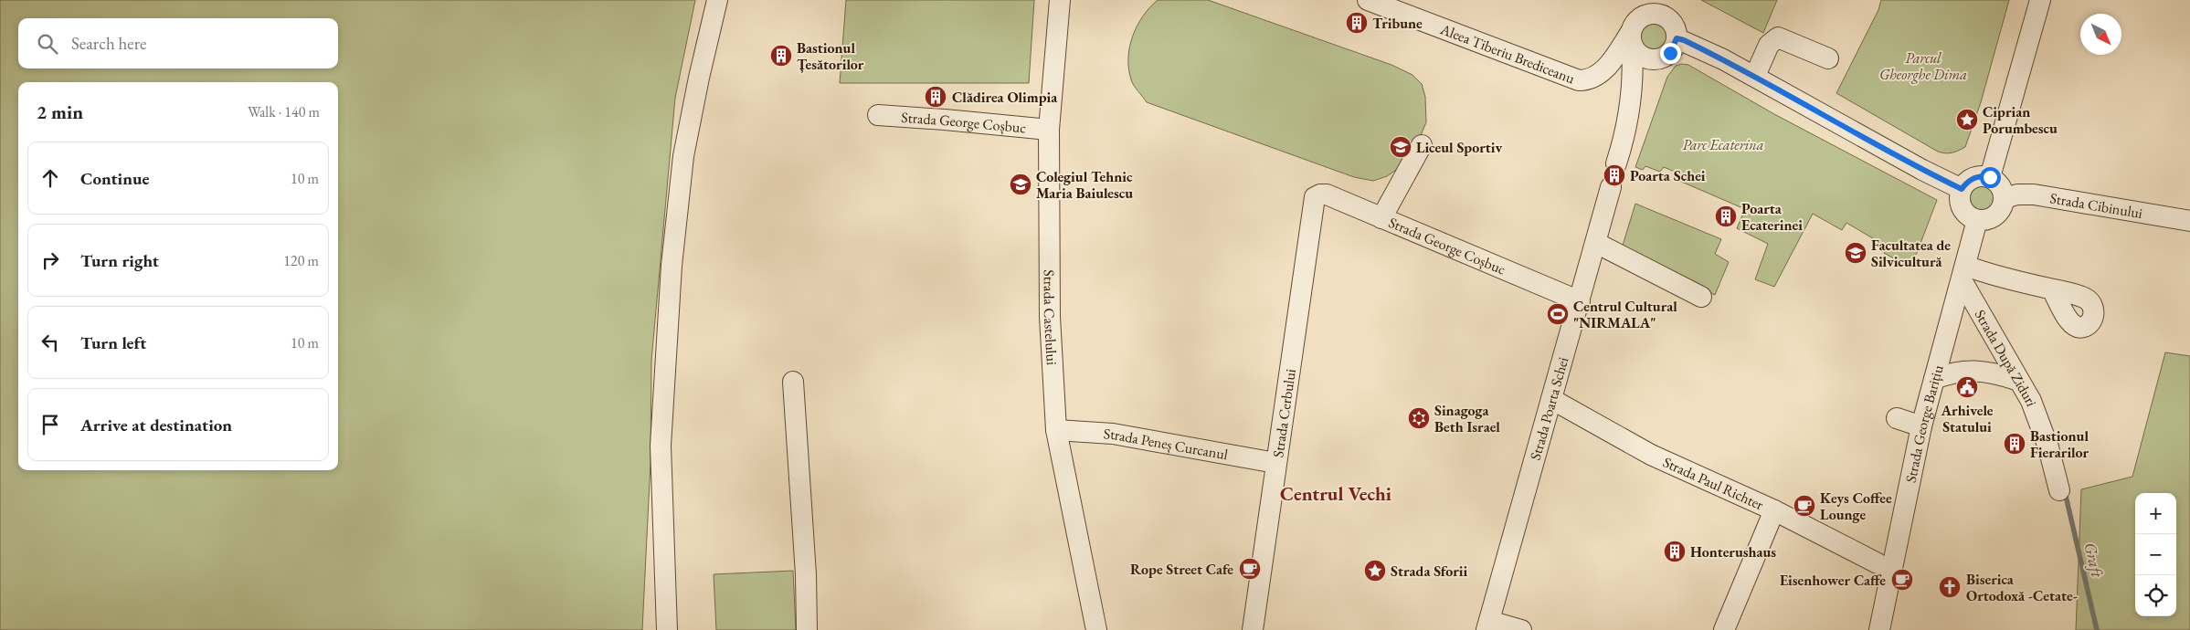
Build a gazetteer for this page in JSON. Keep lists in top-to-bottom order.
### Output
{
  "streets": {
    "street": [
      "Aleea Tiberiu Brediceanu",
      "Strada George Coșbuc",
      "Strada Cibinului",
      "Strada Castelului",
      "Strada După Ziduri",
      "Strada Poarta Schei",
      "Strada Cerbului",
      "Strada George Barițiu",
      "Strada Peneș Curcanul",
      "Strada Paul Richter"
    ]
  },
  "crossings": [
    ["Strada George Coșbuc", "Strada Castelului"],
    ["Strada George Coșbuc", "Strada Poarta Schei"],
    ["Strada George Coșbuc", "Strada Cerbului"],
    ["Strada Cibinului", "Strada George Barițiu"],
    ["Strada Castelului", "Strada Peneș Curcanul"],
    ["Strada După Ziduri", "Strada George Barițiu"],
    ["Strada Poarta Schei", "Strada Paul Richter"],
    ["Strada Cerbului", "Strada Peneș Curcanul"]
  ],
  "districts": ["Centrul Vechi"],
  "water": ["Graft"],
  "parks": ["Parcul Gheorghe Dima", "Parc Ecaterina"],
  "places": {
    "building": [
      "Tribune",
      "Bastionul Țesătorilor",
      "Clădirea Olimpia",
      "Poarta Schei",
      "Poarta Ecaterinei",
      "Bastionul Fierarilor",
      "Honterushaus"
    ],
    "place": ["Ciprian Porumbescu", "Strada Sforii"],
    "school or university": ["Liceul Sportiv", "Colegiul Tehnic Maria Baiulescu", "Facultatea de Silvicultură"],
    "sports": ["Centrul Cultural \"NIRMALA\""],
    "public building": ["Arhivele Statului"],
    "synagogue": ["Sinagoga Beth Israel"],
    "cafe": ["Keys Coffee Lounge", "Rope Street Cafe", "Eisenhower Caffe"],
    "church": ["Biserica Ortodoxă -Cetate-"]
  },
  "north": "bottom right",
  "page": {
    "search": "Search here",
    "heading": ["2 min", "Walk · 140 m"],
    "list": [
      ["Continue", "10 m"],
      ["Turn right", "120 m"],
      ["Turn left", "10 m"],
      "Arrive at destination"
    ],
    "map_buttons": ["+", "−"]
  }
}
